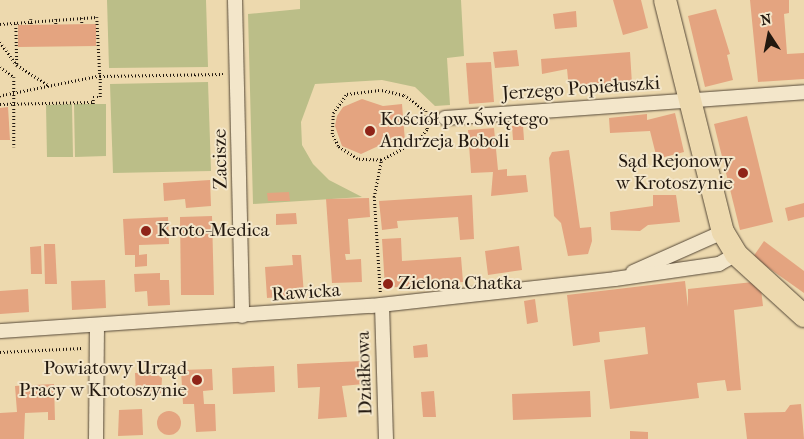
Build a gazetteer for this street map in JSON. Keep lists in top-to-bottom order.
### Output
{
  "streets": {
    "street": [
      "Jerzego Popiełuszki",
      "Zacisze",
      "Rawicka",
      "Działkowa"
    ]
  },
  "crossings": [
    ["Zacisze", "Rawicka"],
    ["Rawicka", "Działkowa"]
  ],
  "places": [
    "Kościół pw. Świętego Andrzeja Boboli",
    "Sąd Rejonowy w Krotoszynie",
    "Kroto-Medica",
    "Zielona Chatka",
    "Powiatowy Urząd Pracy w Krotoszynie"
  ],
  "north": "top"
}
